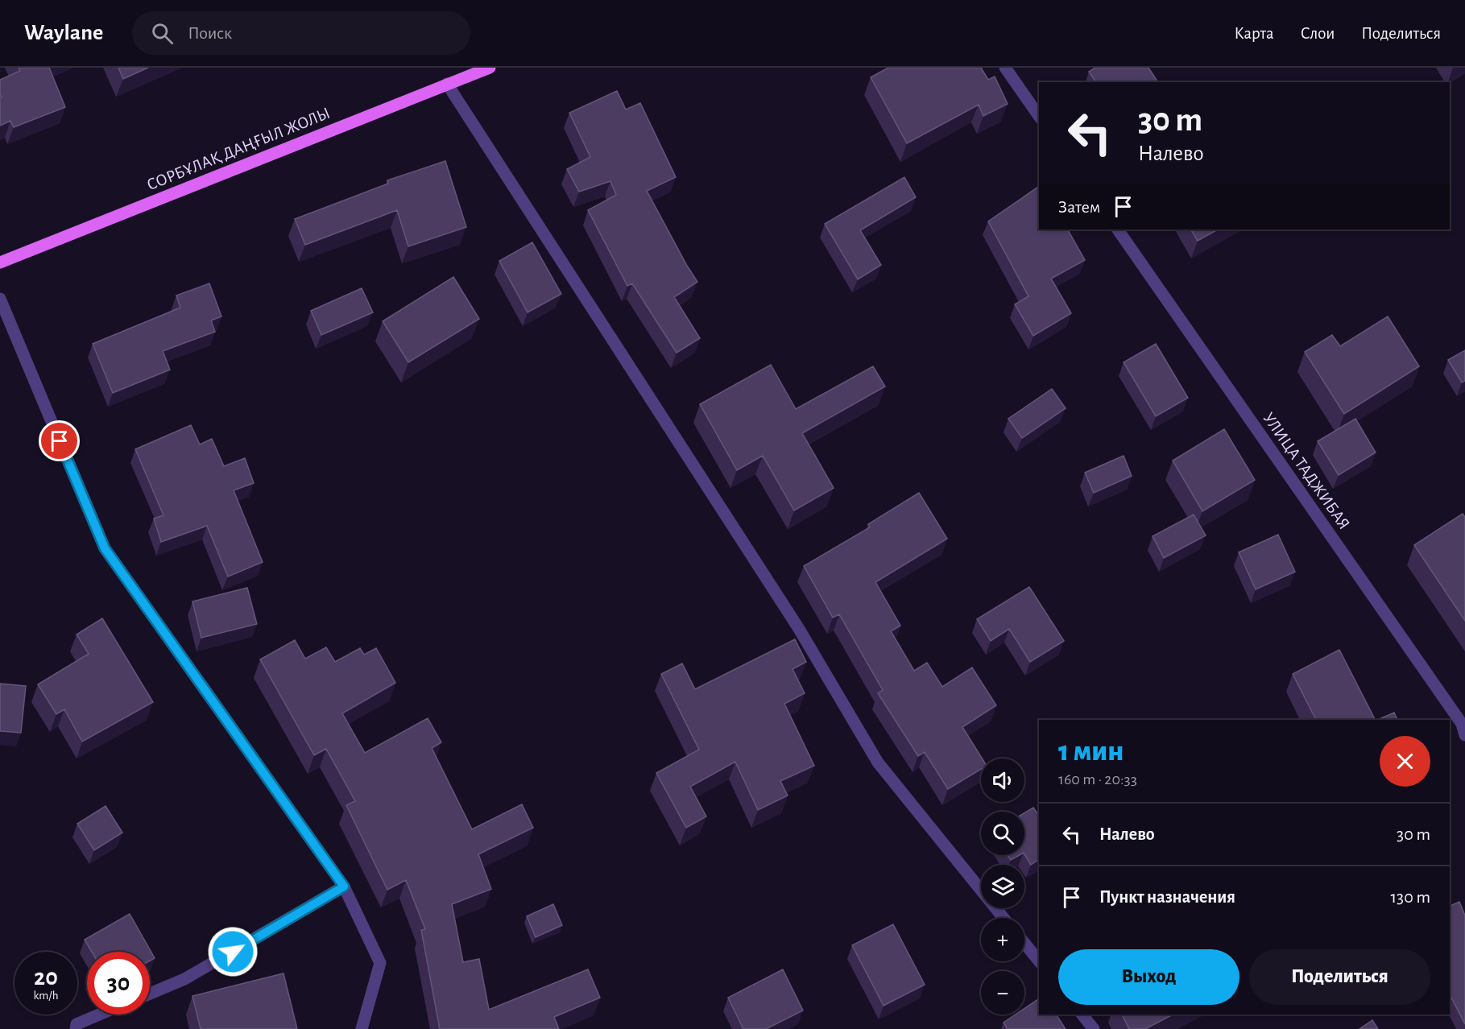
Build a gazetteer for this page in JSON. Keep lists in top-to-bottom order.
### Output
{
  "streets": {
    "main road": ["СОРБҰЛАҚ ДАҢҒЫЛ ЖОЛЫ"],
    "street": ["УЛИЦА ТАДЖИБАЯ"]
  },
  "page": {
    "header": "Waylane",
    "search": "Поиск",
    "nav": ["Карта", "Слои", "Поделиться"],
    "turn": ["30 m", "Налево"],
    "then": "Затем",
    "heading": ["1 мин", "160 m · 20:33"],
    "map_buttons": ["+", "−"],
    "list": [
      {
        "name": "Налево",
        "value": "30 m"
      },
      {
        "name": "Пункт назначения",
        "value": "130 m"
      }
    ],
    "buttons": ["Выход", "Поделиться"],
    "speed": "20 km/h",
    "limit": "30"
  }
}
